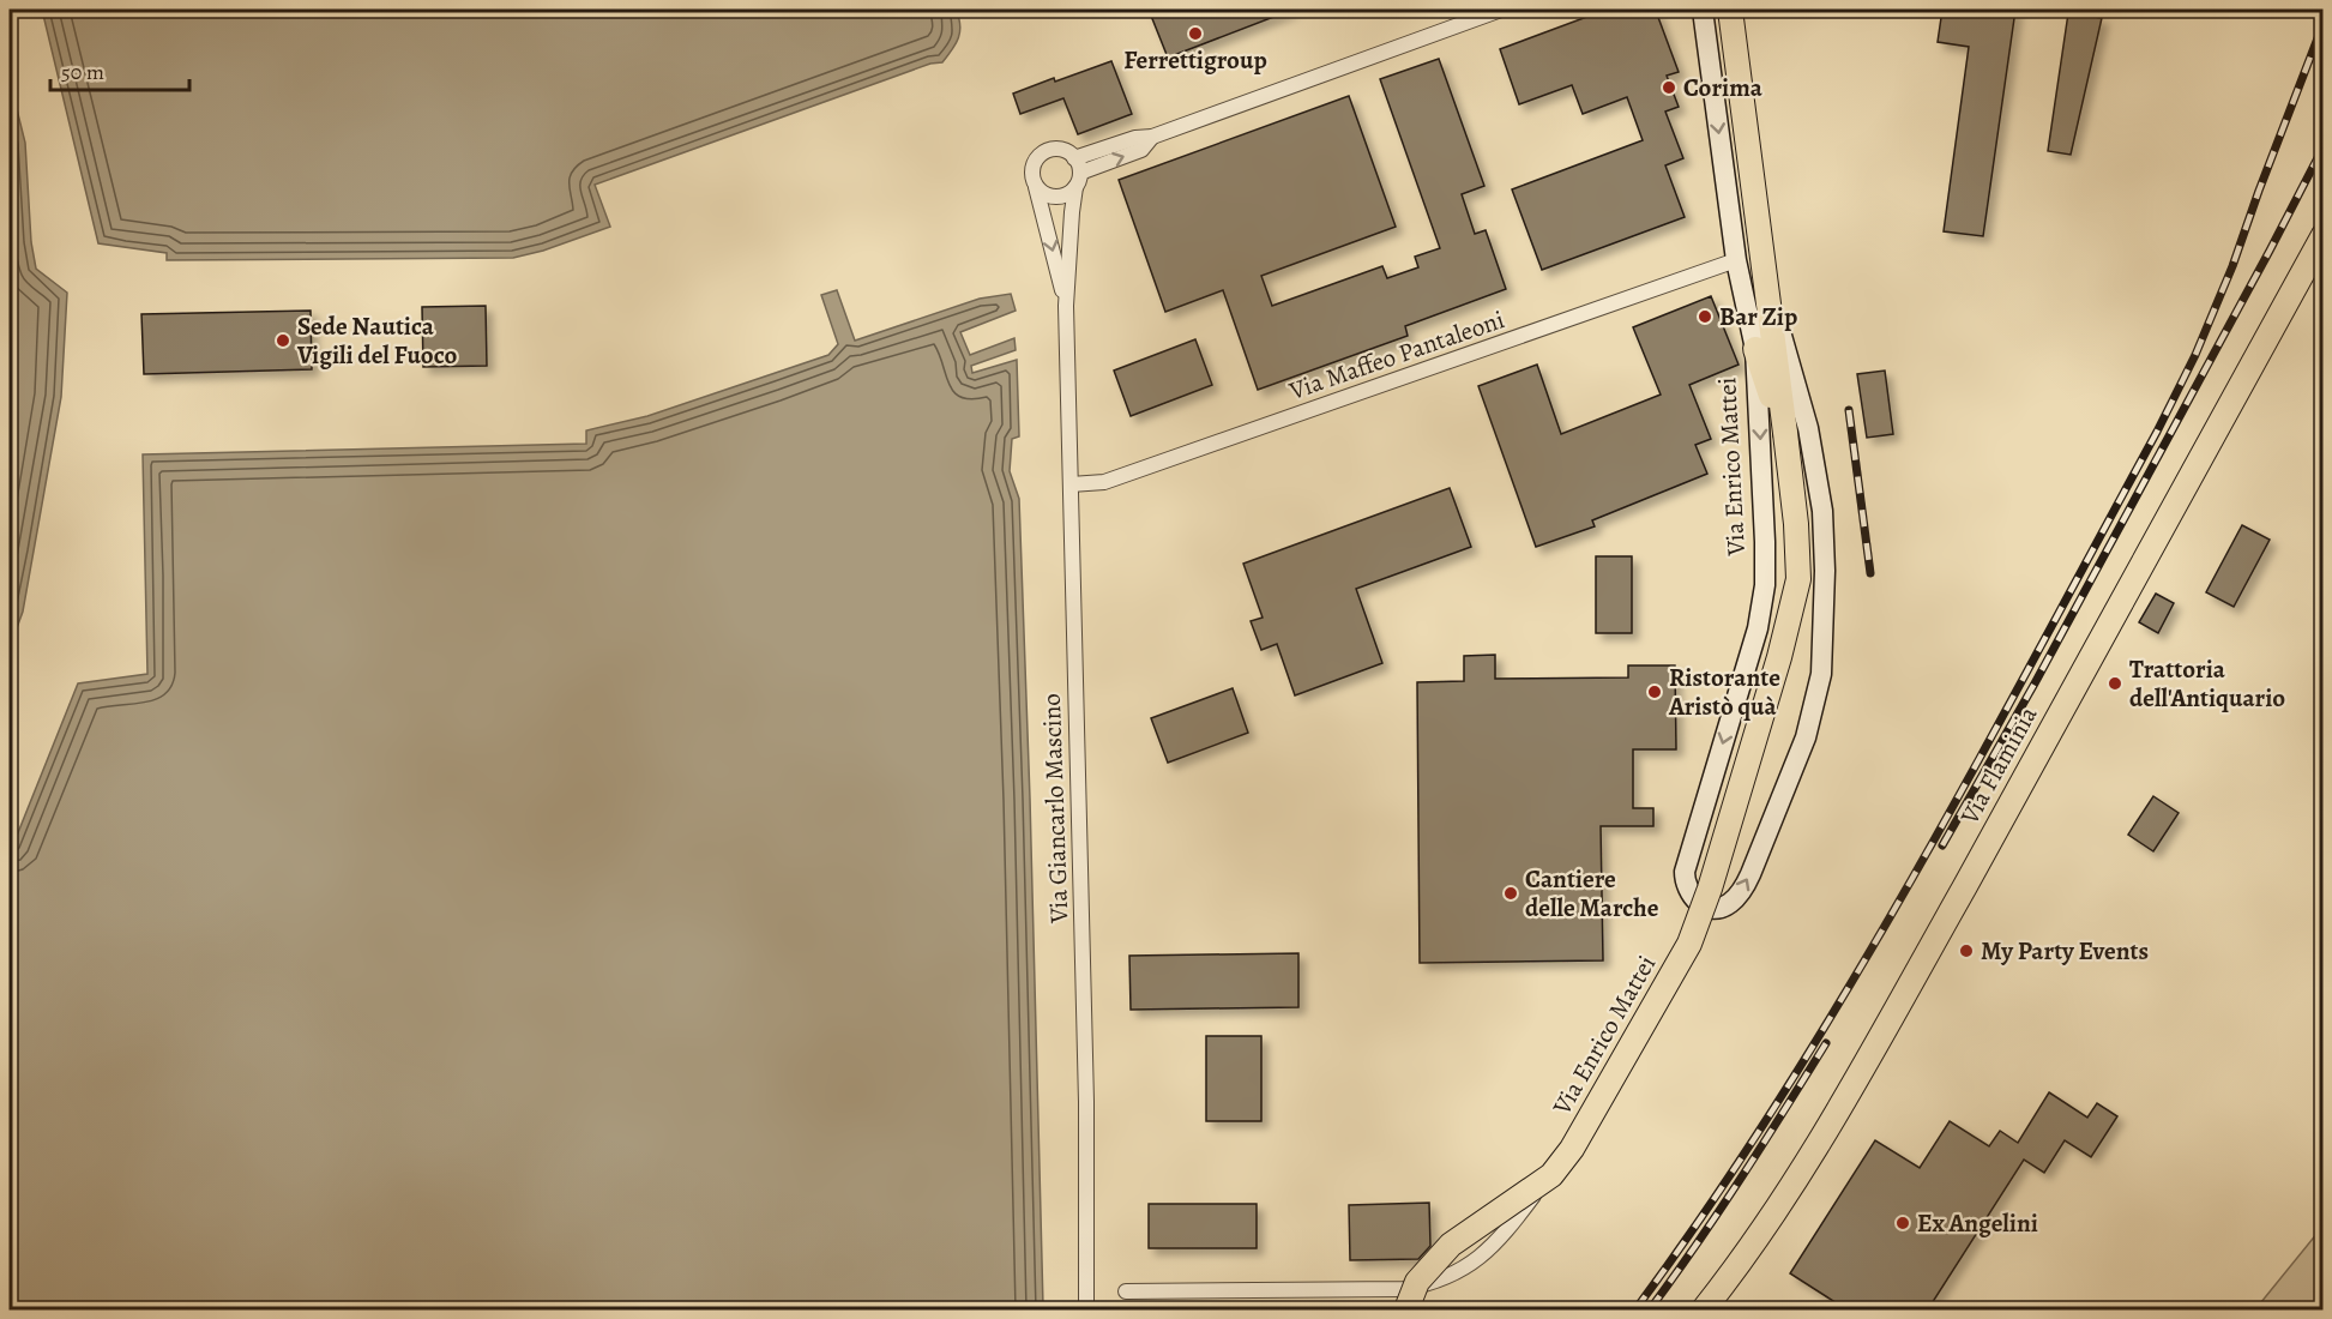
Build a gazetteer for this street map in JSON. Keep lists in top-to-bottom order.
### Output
{
  "streets": {
    "main road": ["Via Enrico Mattei", "Via Flaminia"],
    "street": ["Via Maffeo Pantaleoni", "Via Giancarlo Mascino"]
  },
  "crossings": [
    ["Via Maffeo Pantaleoni", "Via Enrico Mattei"],
    ["Via Maffeo Pantaleoni", "Via Giancarlo Mascino"]
  ],
  "places": [
    "Ferrettigroup",
    "Corima",
    "Bar Zip",
    "Sede Nautica Vigili del Fuoco",
    "Trattoria dell'Antiquario",
    "Ristorante Aristò quà",
    "Cantiere delle Marche",
    "My Party Events",
    "Ex Angelini"
  ],
  "scale_bar": "50 m"
}
